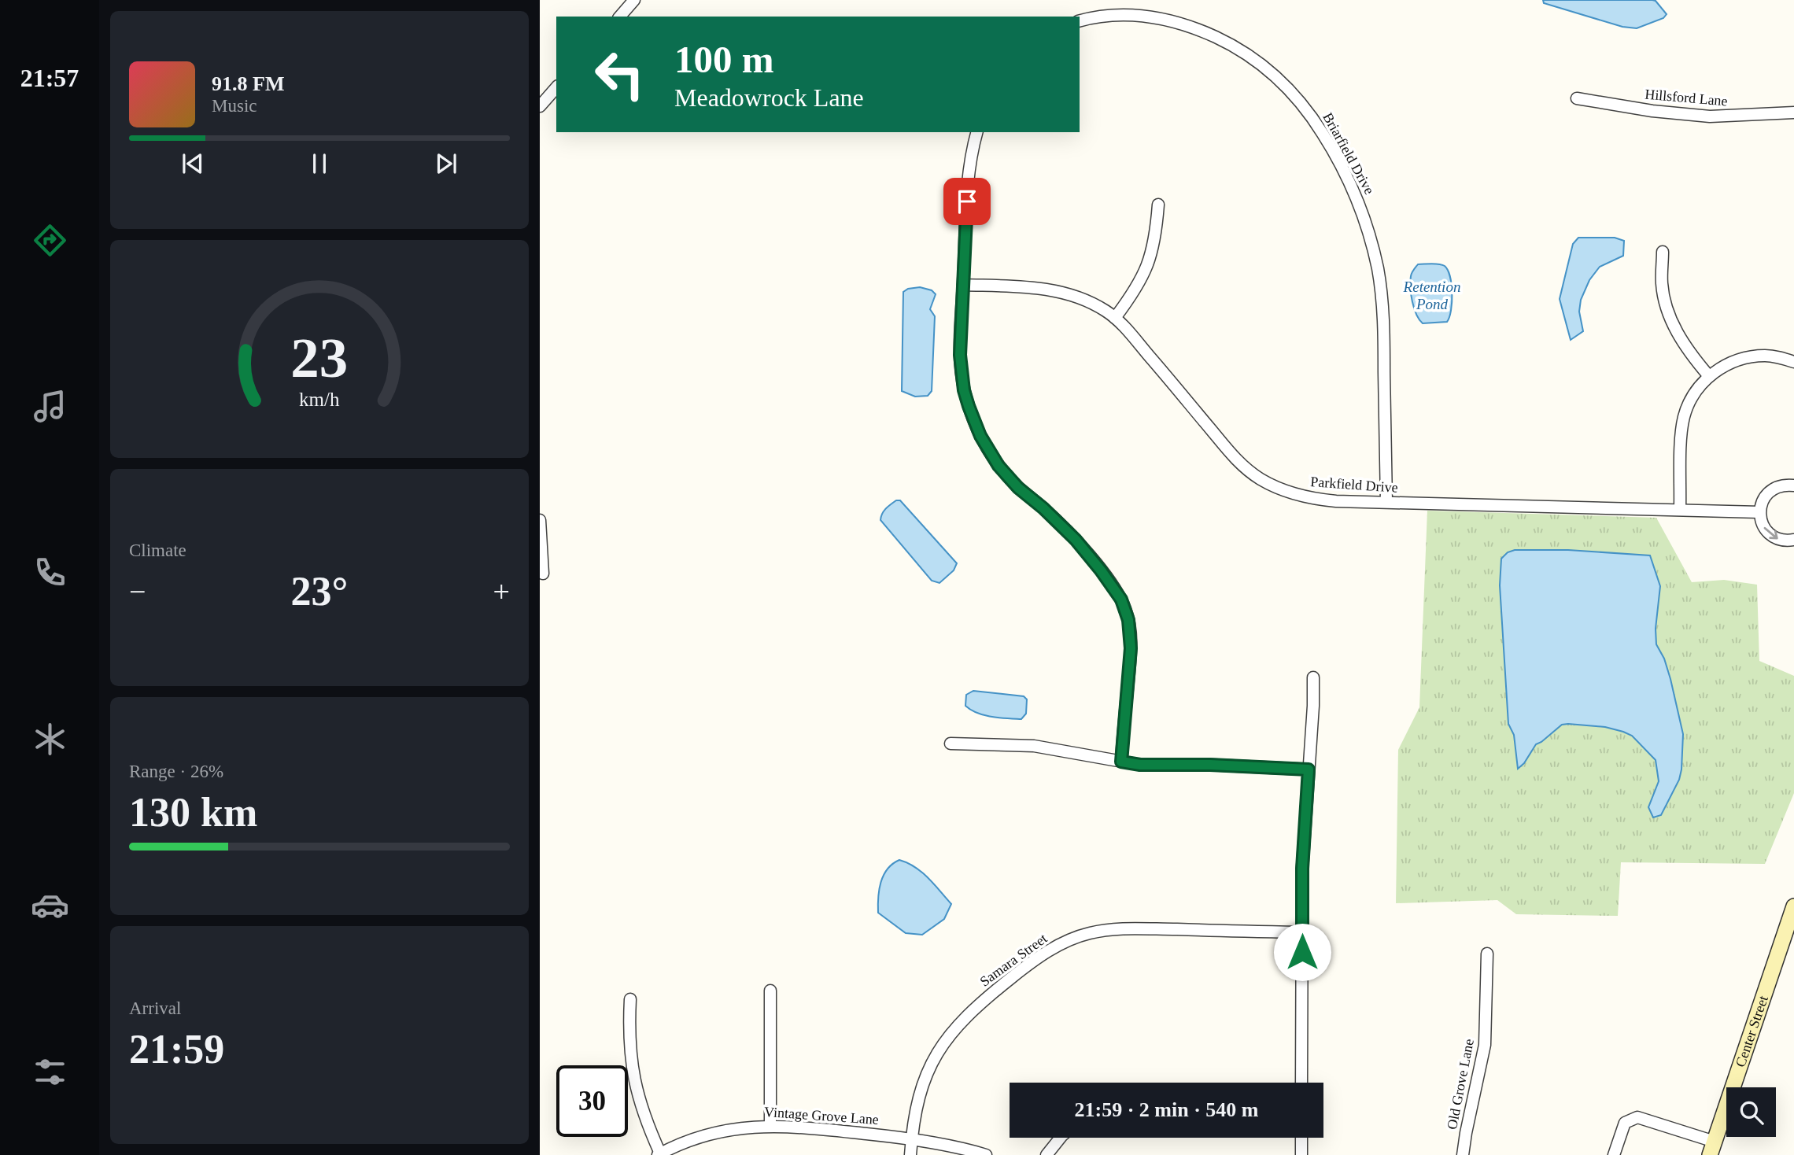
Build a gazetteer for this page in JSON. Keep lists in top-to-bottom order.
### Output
{
  "streets": {
    "main road": ["Center Street"],
    "street": [
      "Hillsford Lane",
      "Briarfield Drive",
      "Parkfield Drive",
      "Samara Street",
      "Old Grove Lane",
      "Vintage Grove Lane"
    ]
  },
  "crossings": [
    ["Briarfield Drive", "Parkfield Drive"],
    ["Samara Street", "Vintage Grove Lane"]
  ],
  "water": ["Retention Pond"],
  "page": {
    "tabs": "21:57",
    "turn": ["100 m", "Meadowrock Lane"],
    "song": ["91.8 FM", "Music"],
    "tile": [
      "Climate",
      ["Range · 26%", "130 km"],
      ["Arrival", "21:59"]
    ],
    "heat": ["−", "23°", "+"],
    "limit": "30",
    "trip": "21:59 · 2 min · 540 m",
    "gauge": ["23", "km/h"]
  }
}
